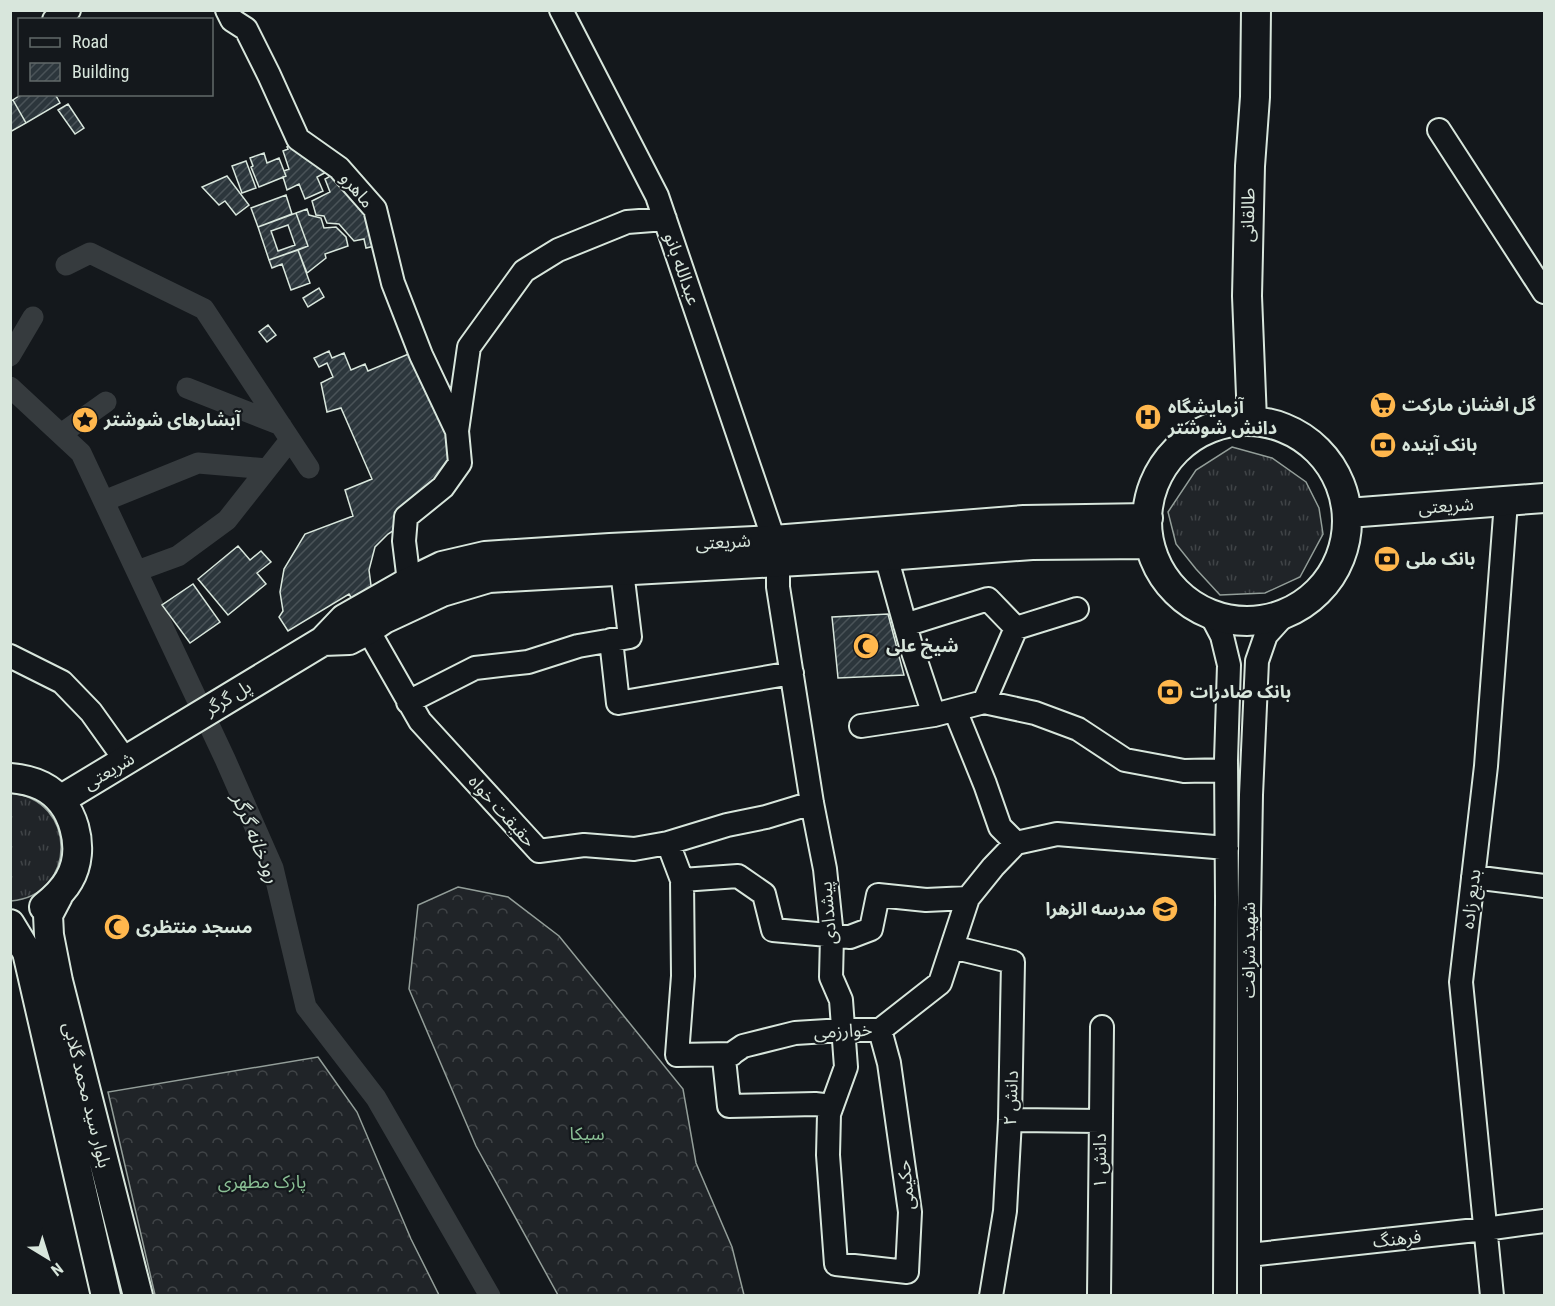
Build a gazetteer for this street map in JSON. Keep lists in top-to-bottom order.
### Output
{
  "streets": {
    "main road": [
      "طالقانی",
      "شریعتی",
      "پل گرگر",
      "بلوار سید محمد گلابی"
    ],
    "street": [
      "ماهرو",
      "عبدالله بانو",
      "حقیقت خواه",
      "بدیع زاده",
      "پیشدادی",
      "شهید شرافت",
      "خوارزمی",
      "دانش ۲",
      "دانش ۱",
      "حکیمی",
      "فرهنگ"
    ]
  },
  "crossings": [
    ["طالقانی", "شریعتی"],
    ["طالقانی", "شهید شرافت"],
    ["عبدالله بانو", "شریعتی"],
    ["عبدالله بانو", "پیشدادی"],
    ["شریعتی", "پل گرگر"],
    ["شریعتی", "حقیقت خواه"],
    ["شریعتی", "بدیع زاده"],
    ["شریعتی", "پیشدادی"],
    ["شریعتی", "شهید شرافت"],
    ["شریعتی", "بلوار سید محمد گلابی"],
    ["حقیقت خواه", "پیشدادی"],
    ["بدیع زاده", "فرهنگ"],
    ["پیشدادی", "خوارزمی"],
    ["پیشدادی", "حکیمی"],
    ["شهید شرافت", "فرهنگ"],
    ["خوارزمی", "دانش ۲"],
    ["خوارزمی", "حکیمی"]
  ],
  "water": ["رودخانه گرگر"],
  "parks": ["سیکا", "پارک مطهری"],
  "places": {
    "supermarket": ["گل افشان مارکت"],
    "hospital": ["آزمایشگاه دانش شوشتر"],
    "place": ["آبشارهای شوشتر"],
    "bank": ["بانک آینده", "بانک ملی", "بانک صادرات"],
    "mosque": ["شیخ علی", "مسجد منتظری"],
    "school or university": ["مدرسه الزهرا"]
  },
  "legend": ["Road", "Building"],
  "north": "bottom right"
}
